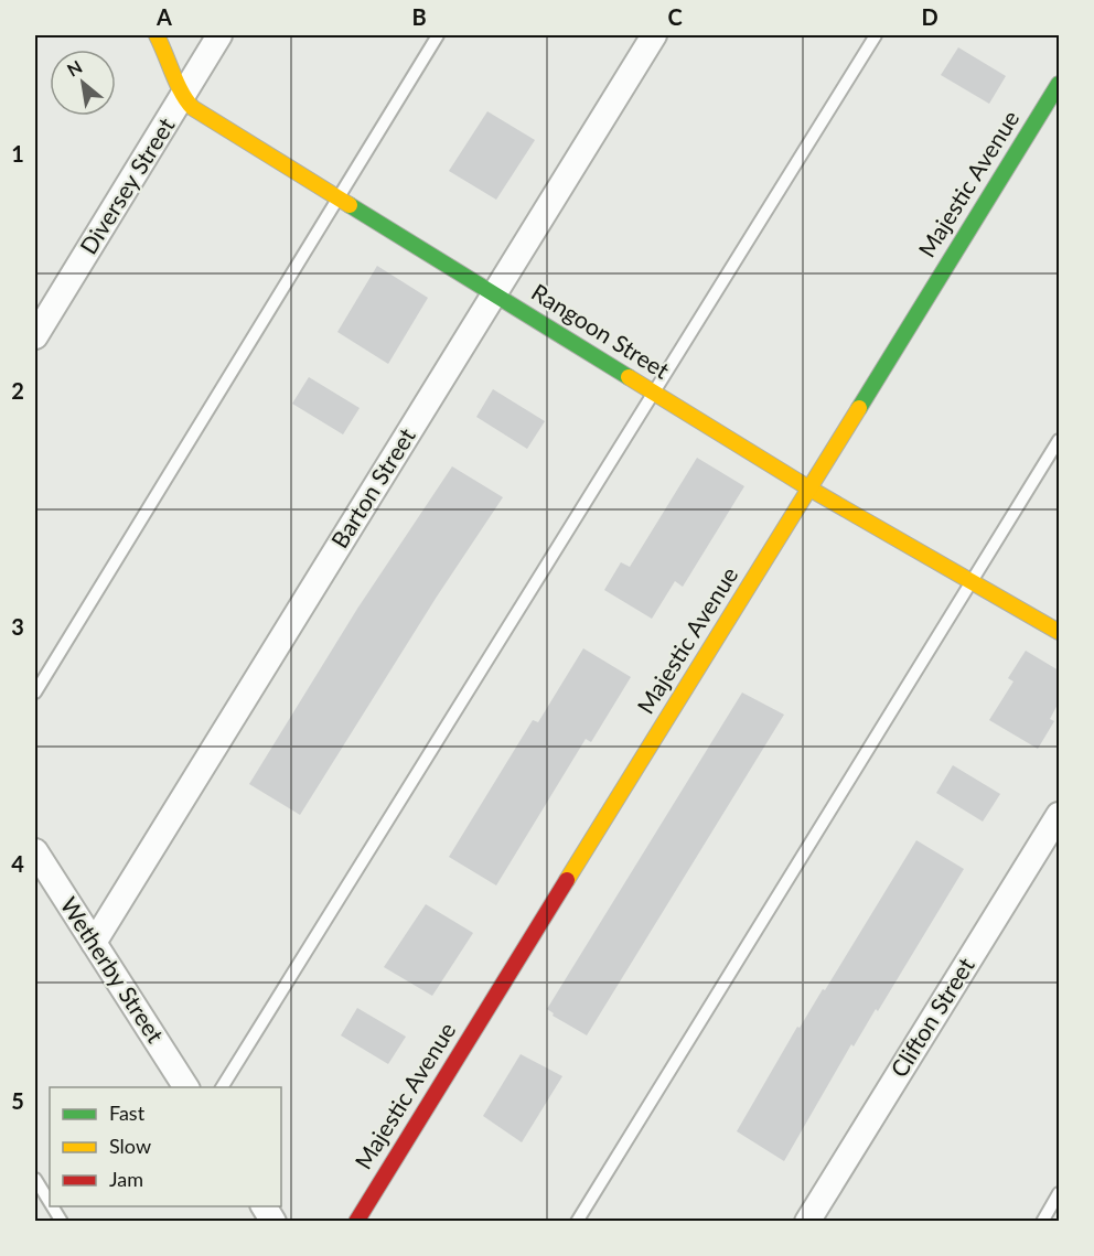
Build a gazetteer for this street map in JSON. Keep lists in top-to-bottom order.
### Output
{
  "streets": {
    "street": [
      "Majestic Avenue",
      "Diversey Street",
      "Rangoon Street",
      "Barton Street",
      "Wetherby Street",
      "Clifton Street"
    ]
  },
  "crossings": [
    ["Majestic Avenue", "Rangoon Street"],
    ["Diversey Street", "Rangoon Street"],
    ["Rangoon Street", "Barton Street"],
    ["Barton Street", "Wetherby Street"]
  ],
  "legend": ["Fast", "Slow", "Jam"],
  "north": "top left",
  "grid": {
    "columns": [
      "A",
      "B",
      "C",
      "D"
    ],
    "rows": [
      "1",
      "2",
      "3",
      "4",
      "5"
    ]
  }
}
